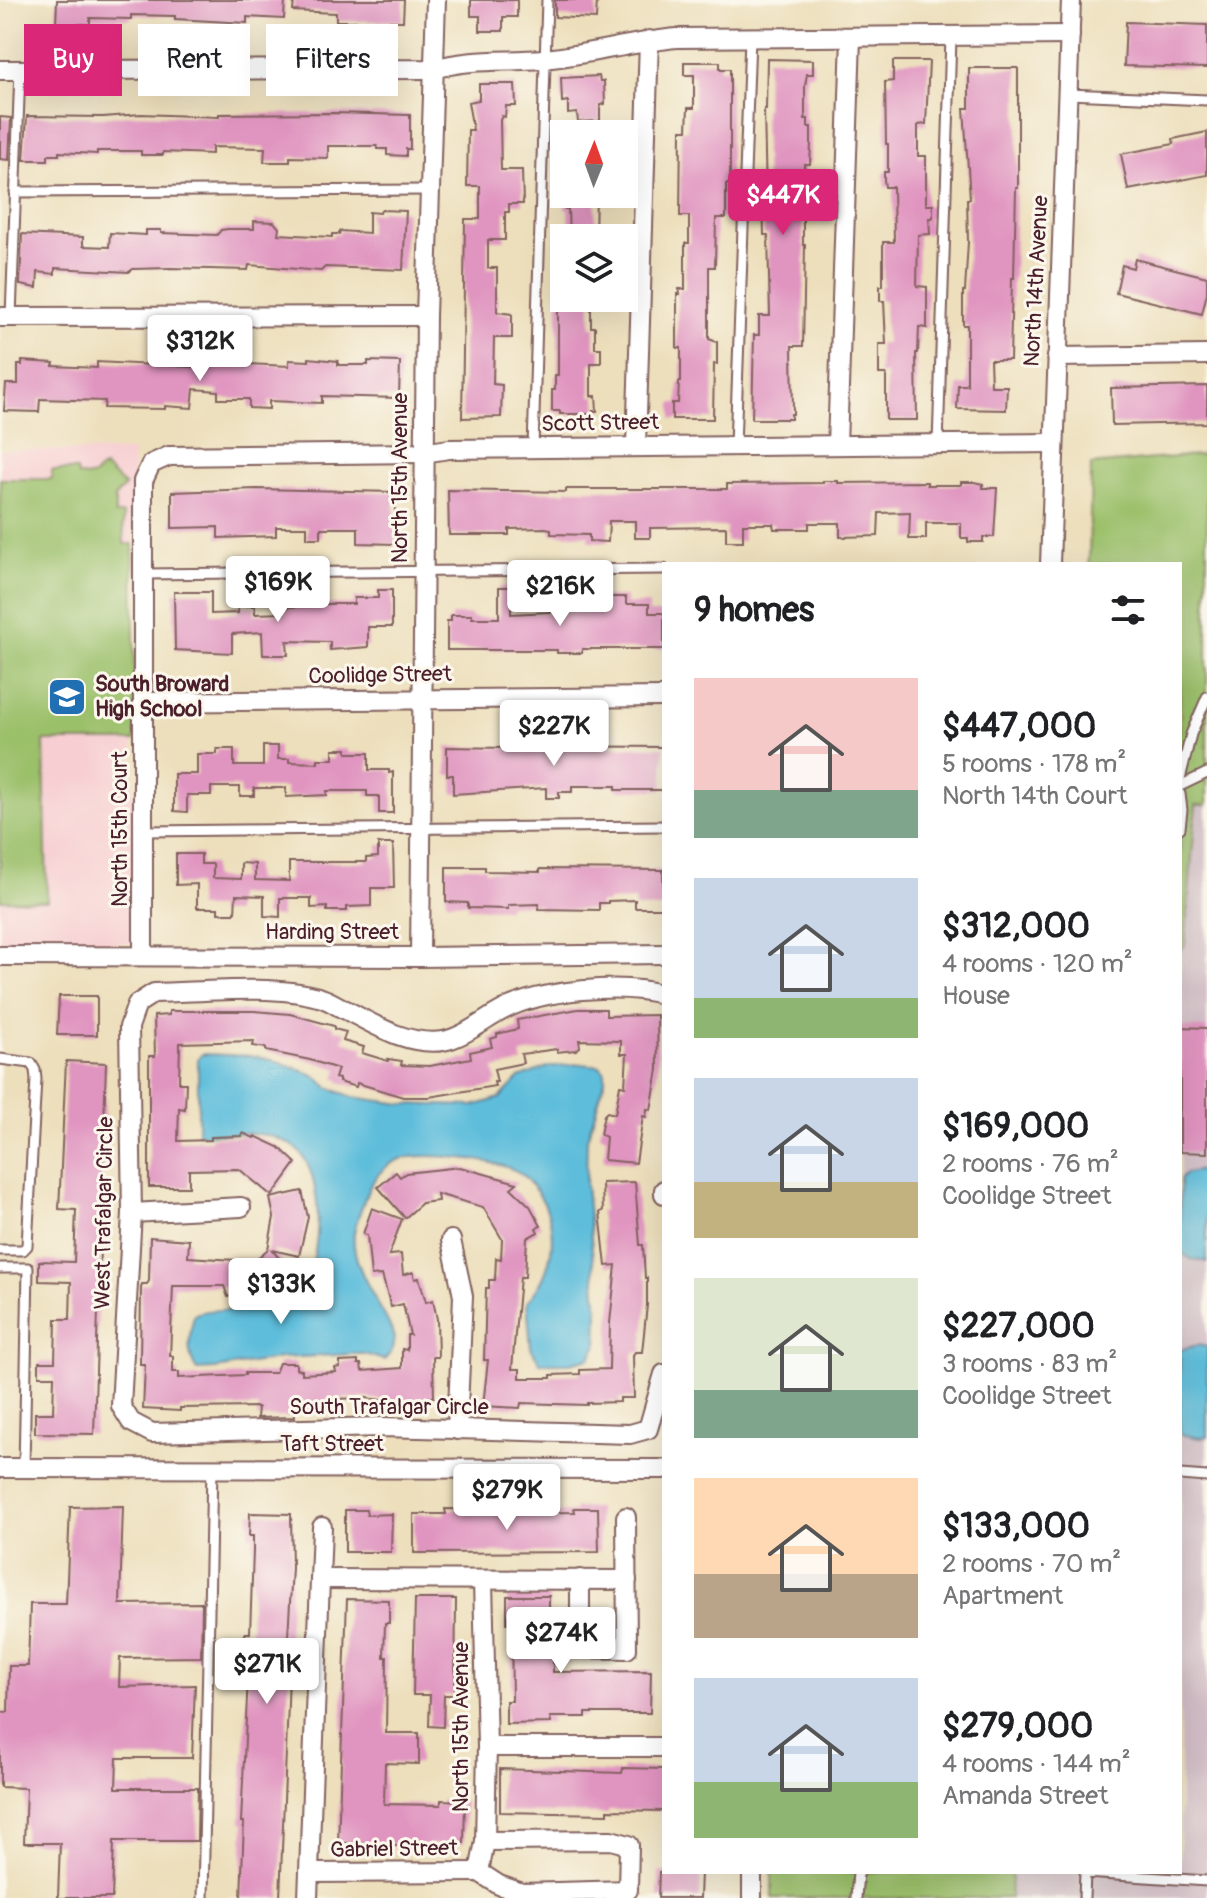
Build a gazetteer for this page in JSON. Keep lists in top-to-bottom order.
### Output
{
  "streets": {
    "street": [
      "North 14th Avenue",
      "Scott Street",
      "North 15th Avenue",
      "Coolidge Street",
      "North 15th Court",
      "Harding Street",
      "West Trafalgar Circle",
      "South Trafalgar Circle",
      "Taft Street",
      "Gabriel Street"
    ]
  },
  "crossings": [
    ["North 14th Avenue", "Scott Street"],
    ["Scott Street", "North 15th Avenue"],
    ["Scott Street", "North 15th Court"],
    ["North 15th Avenue", "Coolidge Street"],
    ["North 15th Avenue", "Harding Street"],
    ["North 15th Avenue", "Gabriel Street"],
    ["Coolidge Street", "North 15th Court"],
    ["North 15th Court", "Harding Street"],
    ["West Trafalgar Circle", "South Trafalgar Circle"]
  ],
  "places": {
    "school or university": ["South Broward High School"]
  },
  "north": "top",
  "page": {
    "chip": ["Buy", "Rent", "Filters"],
    "price": [
      "$447K",
      "$312K",
      "$169K",
      "$216K",
      "$227K",
      "$133K",
      "$279K",
      "$274K",
      "$271K"
    ],
    "heading": "9 homes",
    "list": [
      {
        "name": "$447,000",
        "note": "5 rooms · 178 m² · North 14th Court"
      },
      {
        "name": "$312,000",
        "note": "4 rooms · 120 m² · House"
      },
      {
        "name": "$169,000",
        "note": "2 rooms · 76 m² · Coolidge Street"
      },
      {
        "name": "$227,000",
        "note": "3 rooms · 83 m² · Coolidge Street"
      },
      {
        "name": "$133,000",
        "note": "2 rooms · 70 m² · Apartment"
      },
      {
        "name": "$279,000",
        "note": "4 rooms · 144 m² · Amanda Street"
      }
    ]
  }
}
